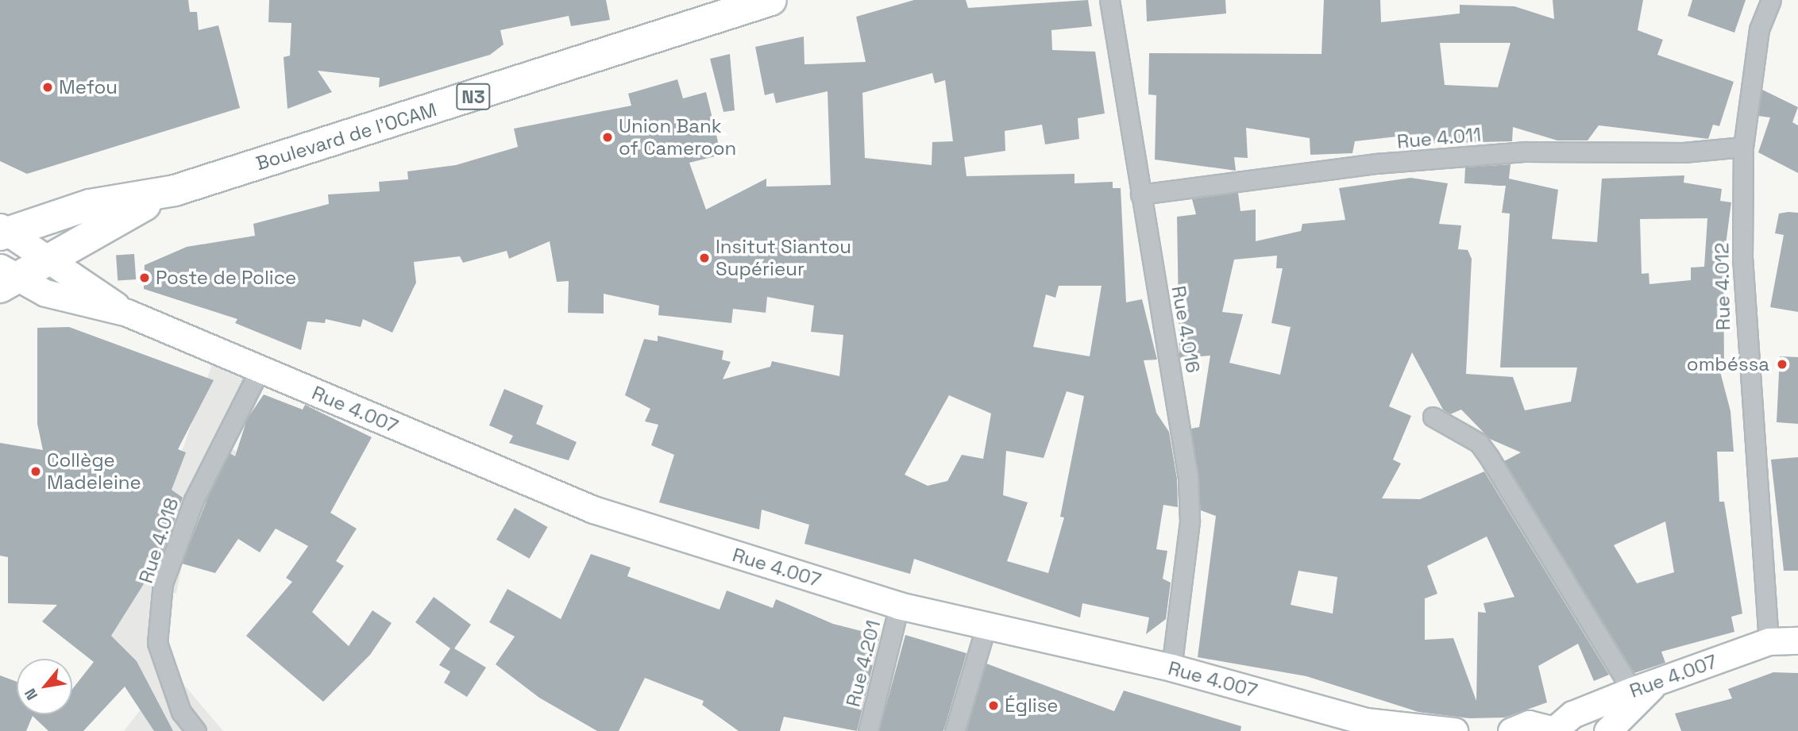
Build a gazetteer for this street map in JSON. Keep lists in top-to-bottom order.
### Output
{
  "streets": {
    "highway": ["N3", "Boulevard de l'OCAM"],
    "main road": ["Rue 4.007"],
    "street": [
      "Rue 4.011",
      "Rue 4.012",
      "Rue 4.016",
      "Rue 4.018",
      "Rue 4.201"
    ]
  },
  "crossings": [
    ["N3", "Boulevard de l'OCAM"],
    ["N3", "Rue 4.007"],
    ["Boulevard de l'OCAM", "Rue 4.007"],
    ["Rue 4.011", "Rue 4.012"],
    ["Rue 4.011", "Rue 4.016"],
    ["Rue 4.012", "Rue 4.007"],
    ["Rue 4.016", "Rue 4.007"],
    ["Rue 4.007", "Rue 4.018"],
    ["Rue 4.007", "Rue 4.201"]
  ],
  "places": [
    "Mefou",
    "Union Bank of Cameroon",
    "Insitut Siantou Supérieur",
    "Poste de Police",
    "ombéssa",
    "Collège Madeleine",
    "Église"
  ],
  "north": "bottom left"
}
